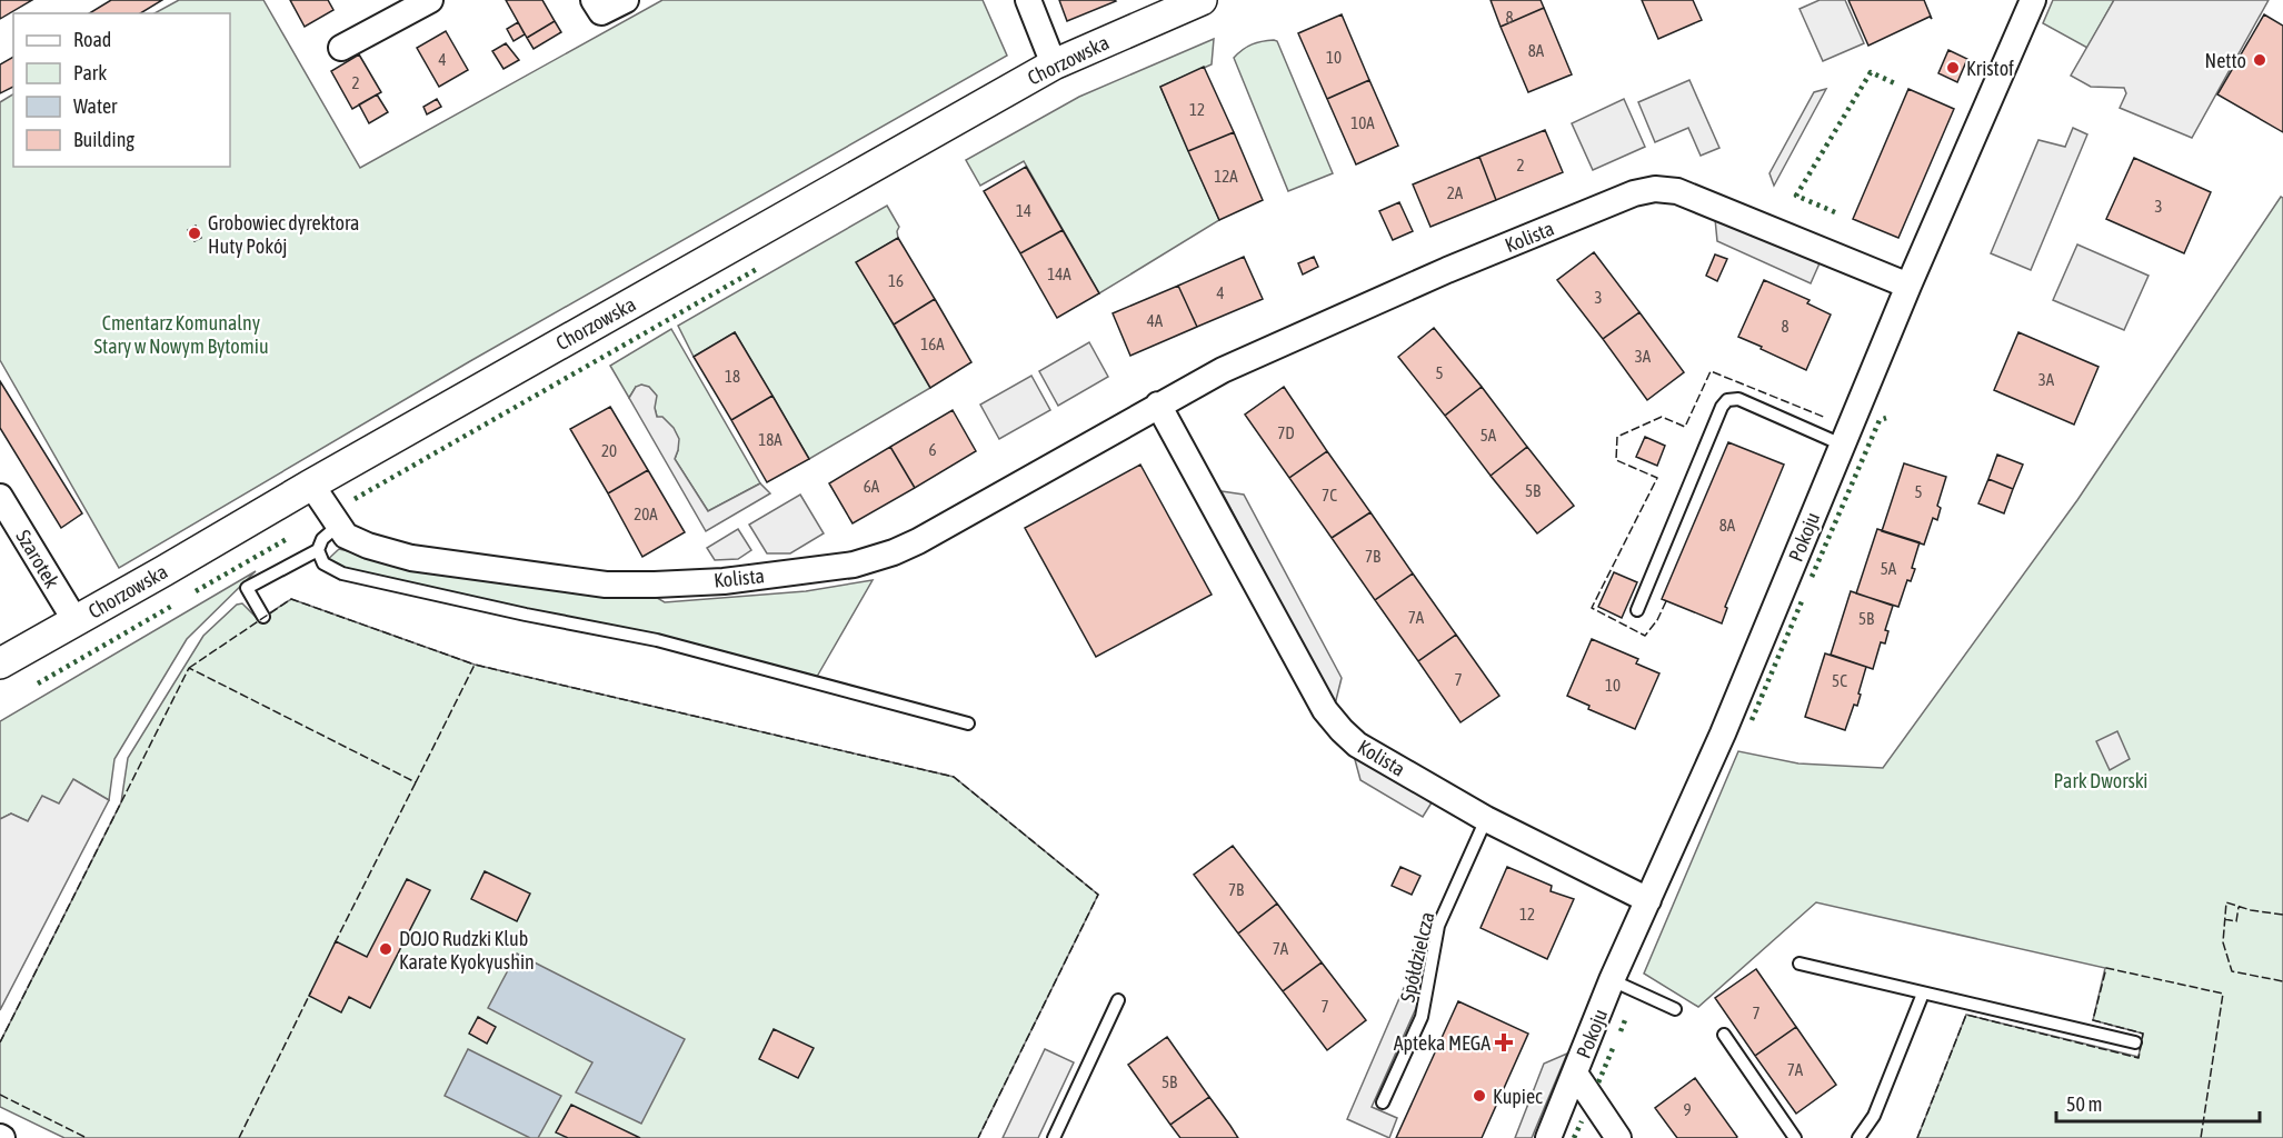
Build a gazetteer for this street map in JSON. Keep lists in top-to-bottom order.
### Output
{
  "streets": {
    "street": [
      "Chorzowska",
      "Kolista",
      "Pokoju",
      "Szarotek"
    ],
    "lane": ["Spółdzielcza"]
  },
  "crossings": [
    ["Chorzowska", "Kolista"],
    ["Chorzowska", "Szarotek"],
    ["Kolista", "Pokoju"],
    ["Kolista", "Spółdzielcza"]
  ],
  "parks": ["Cmentarz Komunalny Stary w Nowym Bytomiu", "Park Dworski"],
  "places": {
    "other": [
      "Netto",
      "Kristof",
      "Grobowiec dyrektora Huty Pokój",
      "DOJO Rudzki Klub Karate Kyokyushin",
      "Kupiec"
    ],
    "health": ["Apteka MEGA"]
  },
  "house_numbers": [
    "8",
    "8A",
    "10",
    "4",
    "2",
    "12",
    "10A",
    "2",
    "12A",
    "2A",
    "3",
    "14",
    "14A",
    "16",
    "4",
    "3",
    "4A",
    "8",
    "16A",
    "3A",
    "5",
    "18",
    "3A",
    "7D",
    "5A",
    "18A",
    "6",
    "20",
    "6A",
    "5B",
    "5",
    "7C",
    "20A",
    "8A",
    "7B",
    "5A",
    "7A",
    "5B",
    "7",
    "5C",
    "10",
    "7B",
    "12",
    "7A",
    "7",
    "7",
    "7A",
    "5B",
    "9"
  ],
  "legend": [
    "Road",
    "Park",
    "Water",
    "Building"
  ],
  "scale_bar": "50 m"
}
